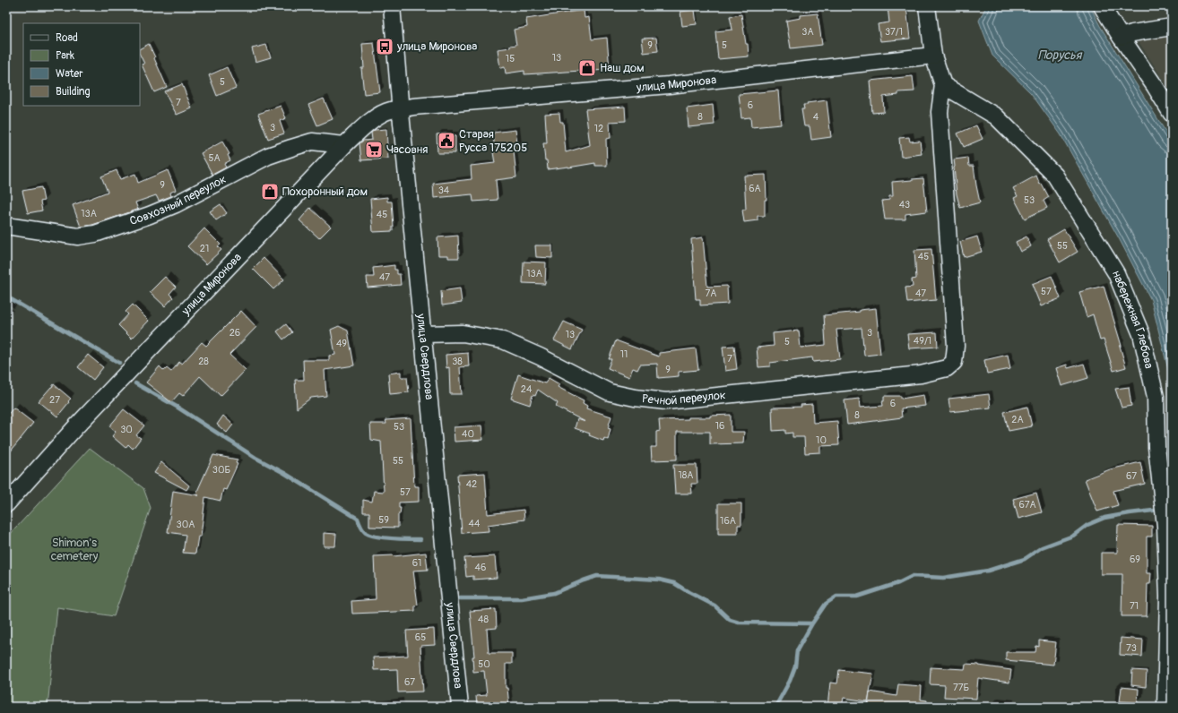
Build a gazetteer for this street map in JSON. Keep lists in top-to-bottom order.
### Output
{
  "streets": {
    "street": [
      "улица Миронова",
      "Совхозный переулок",
      "набережная Глебова",
      "улица Свердлова",
      "Речной переулок"
    ]
  },
  "crossings": [
    ["улица Миронова", "Совхозный переулок"],
    ["улица Миронова", "улица Свердлова"],
    ["набережная Глебова", "Речной переулок"],
    ["улица Свердлова", "Речной переулок"]
  ],
  "water": ["Порусья"],
  "parks": ["Shimon's cemetery"],
  "places": {
    "bus stop": ["улица Миронова"],
    "shop": ["Наш дом", "Похоронный дом"],
    "public building": ["Старая Русса 175205"],
    "supermarket": ["Часовня"]
  },
  "house_numbers": [
    "3А",
    "37/1",
    "9",
    "5",
    "13",
    "15",
    "5",
    "7",
    "6",
    "8",
    "4",
    "3",
    "12",
    "5А",
    "9",
    "6А",
    "34",
    "53",
    "43",
    "13А",
    "45",
    "55",
    "21",
    "45",
    "13А",
    "47",
    "57",
    "7А",
    "47",
    "26",
    "3",
    "13",
    "49/1",
    "5",
    "49",
    "11",
    "7",
    "28",
    "38",
    "9",
    "24",
    "27",
    "6",
    "8",
    "2А",
    "16",
    "53",
    "30",
    "40",
    "10",
    "55",
    "30Б",
    "18А",
    "67",
    "42",
    "57",
    "67А",
    "59",
    "16А",
    "44",
    "30А",
    "69",
    "61",
    "46",
    "71",
    "48",
    "65",
    "73",
    "50",
    "67",
    "77Б"
  ],
  "legend": [
    "Road",
    "Park",
    "Water",
    "Building"
  ]
}
